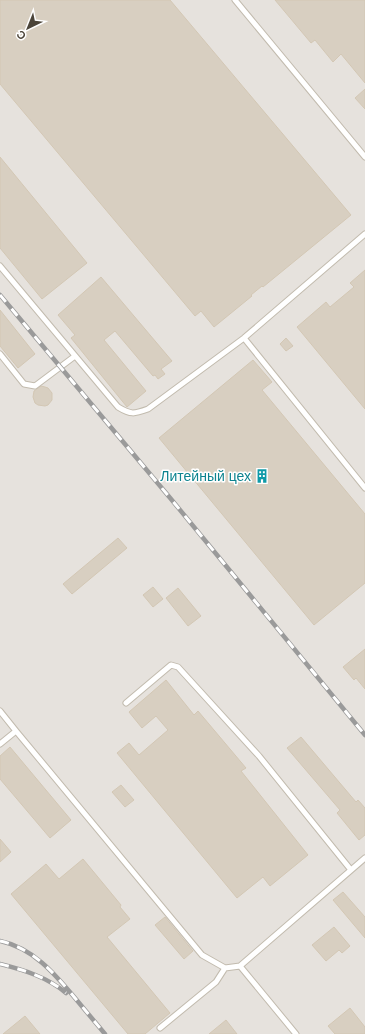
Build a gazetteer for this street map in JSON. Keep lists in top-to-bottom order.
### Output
{
  "places": {
    "building": ["Литейный цех"]
  },
  "north": "bottom left"
}
